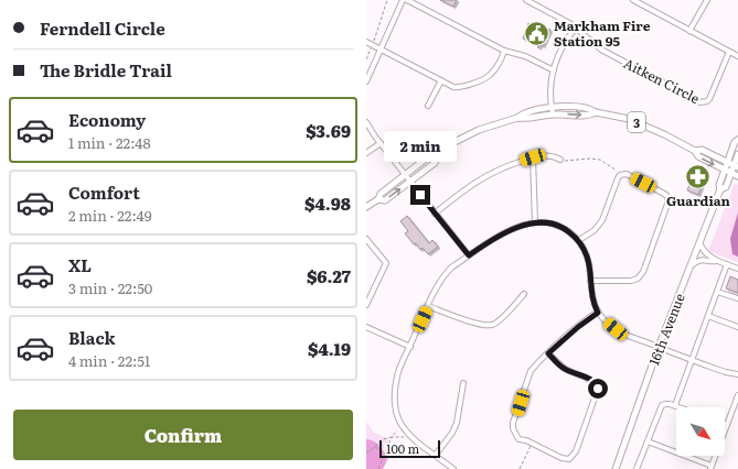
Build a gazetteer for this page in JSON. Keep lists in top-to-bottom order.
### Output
{
  "streets": {
    "main road": ["3", "16th Avenue"],
    "street": ["Aitken Circle"]
  },
  "crossings": [
    ["3", "16th Avenue"]
  ],
  "places": {
    "public building": ["Markham Fire Station 95"],
    "pharmacy": ["Guardian"]
  },
  "scale_bar": "100 m",
  "north": "bottom right",
  "page": {
    "banner": ["Ferndell Circle", "The Bridle Trail"],
    "list": [
      {
        "name": "Economy",
        "note": "1 min · 22:48",
        "value": "$3.69"
      },
      {
        "name": "Comfort",
        "note": "2 min · 22:49",
        "value": "$4.98"
      },
      {
        "name": "XL",
        "note": "3 min · 22:50",
        "value": "$6.27"
      },
      {
        "name": "Black",
        "note": "4 min · 22:51",
        "value": "$4.19"
      }
    ],
    "bubble": "2 min",
    "buttons": "Confirm",
    "scale": "100 m"
  }
}
